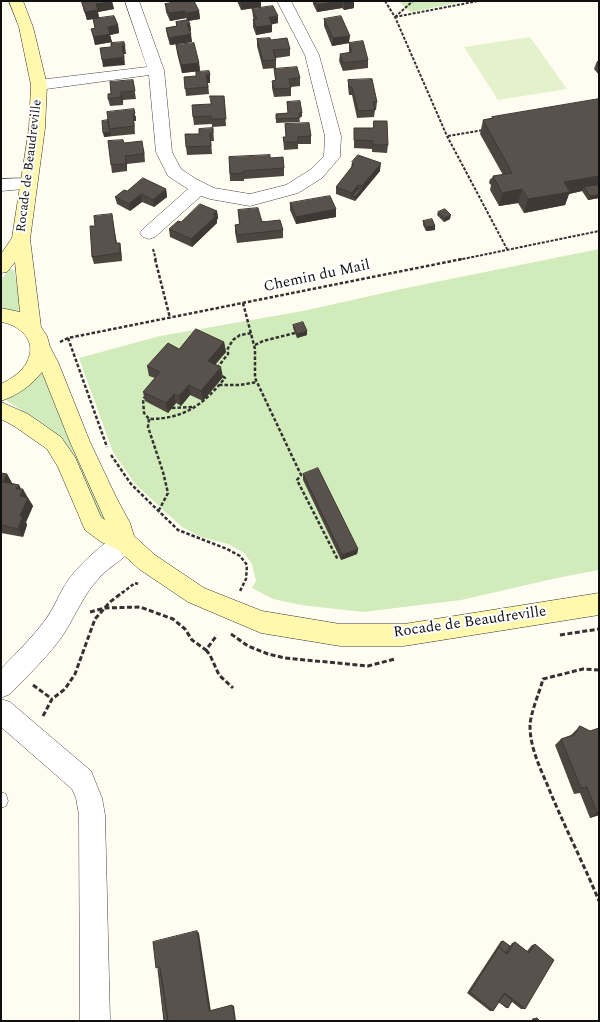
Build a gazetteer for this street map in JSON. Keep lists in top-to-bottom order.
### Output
{
  "streets": {
    "street": ["Rocade de Beaudreville"],
    "path": ["Chemin du Mail"]
  },
  "crossings": [
    ["Rocade de Beaudreville", "Chemin du Mail"]
  ]
}
